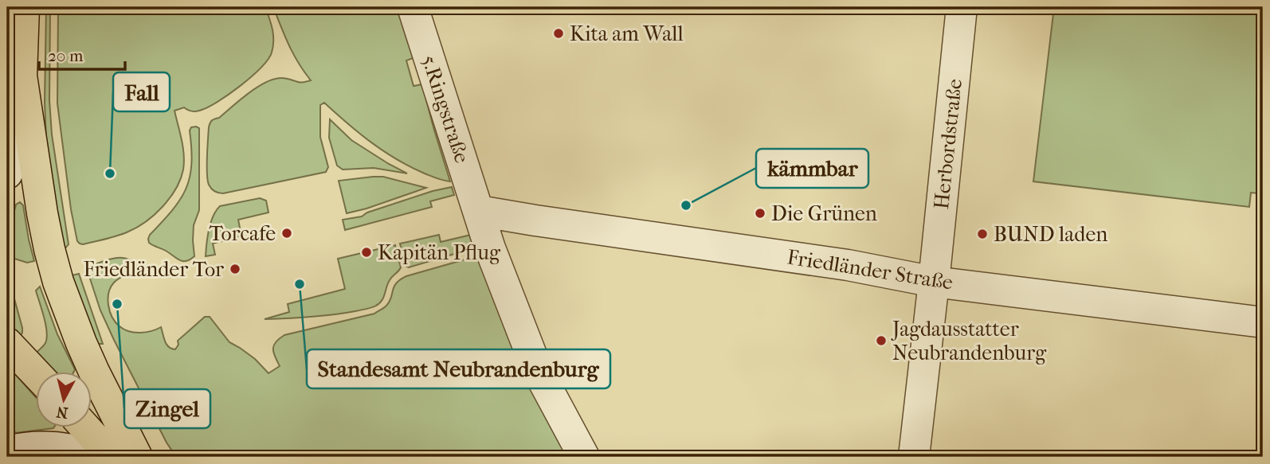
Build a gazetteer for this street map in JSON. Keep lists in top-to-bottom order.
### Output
{
  "streets": {
    "street": ["5.Ringstraße", "Herbordstraße", "Friedländer Straße"]
  },
  "crossings": [
    ["5.Ringstraße", "Friedländer Straße"],
    ["Herbordstraße", "Friedländer Straße"]
  ],
  "places": [
    "Kita am Wall",
    "Fall",
    "kämmbar",
    "Die Grünen",
    "Torcafe",
    "BUND laden",
    "Kapitän Pflug",
    "Friedländer Tor",
    "Standesamt Neubrandenburg",
    "Zingel",
    "Jagdausstatter Neubrandenburg"
  ],
  "scale_bar": "20 m",
  "north": "bottom"
}
